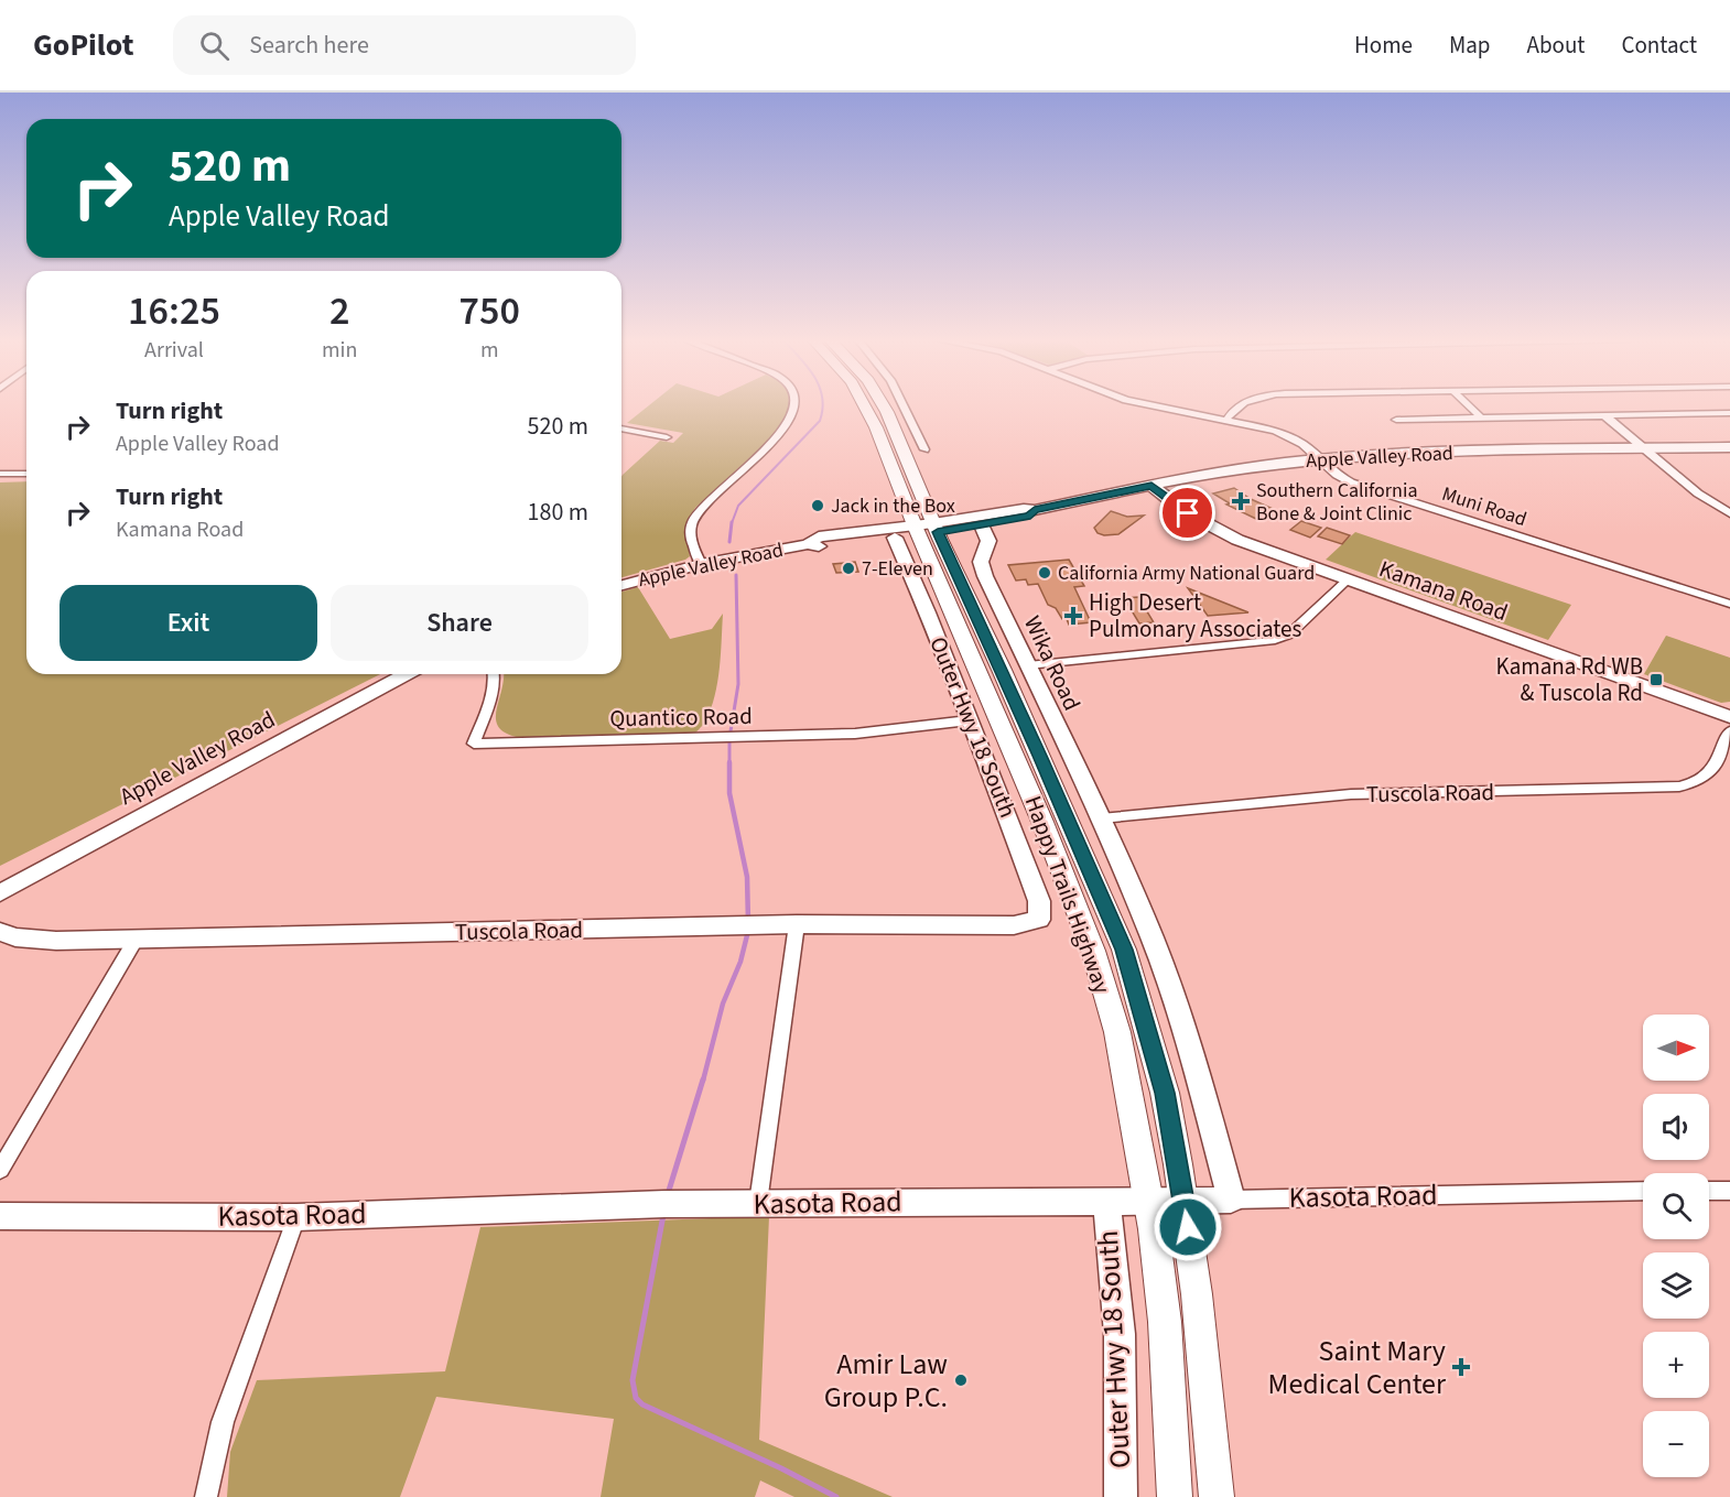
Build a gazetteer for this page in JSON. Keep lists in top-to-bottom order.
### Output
{
  "streets": {
    "main road": ["Happy Trails Highway"],
    "street": [
      "Apple Valley Road",
      "Muni Road",
      "Kamana Road",
      "Wika Road",
      "Quantico Road",
      "Outer Hwy 18 South",
      "Tuscola Road",
      "Kasota Road"
    ]
  },
  "crossings": [
    ["Apple Valley Road", "Muni Road"],
    ["Apple Valley Road", "Kamana Road"],
    ["Apple Valley Road", "Wika Road"],
    ["Apple Valley Road", "Outer Hwy 18 South"],
    ["Apple Valley Road", "Happy Trails Highway"],
    ["Wika Road", "Tuscola Road"],
    ["Wika Road", "Kasota Road"],
    ["Quantico Road", "Outer Hwy 18 South"],
    ["Outer Hwy 18 South", "Tuscola Road"],
    ["Outer Hwy 18 South", "Happy Trails Highway"],
    ["Outer Hwy 18 South", "Kasota Road"],
    ["Happy Trails Highway", "Kasota Road"]
  ],
  "places": {
    "health": ["Southern California Bone & Joint Clinic", "High Desert Pulmonary Associates", "Saint Mary Medical Center"],
    "other": [
      "Jack in the Box",
      "7-Eleven",
      "California Army National Guard",
      "Amir Law Group P.C."
    ],
    "transit": ["Kamana Rd WB & Tuscola Rd"]
  },
  "north": "right",
  "page": {
    "header": "GoPilot",
    "search": "Search here",
    "nav": [
      "Home",
      "Map",
      "About",
      "Contact"
    ],
    "turn": ["520 m", "Apple Valley Road"],
    "eta": [
      "16:25",
      "Arrival",
      "2",
      "min",
      "750",
      "m"
    ],
    "list": [
      {
        "name": "Turn right",
        "note": "Apple Valley Road",
        "value": "520 m"
      },
      {
        "name": "Turn right",
        "note": "Kamana Road",
        "value": "180 m"
      }
    ],
    "buttons": ["Exit", "Share"],
    "map_buttons": ["+", "−"]
  }
}
